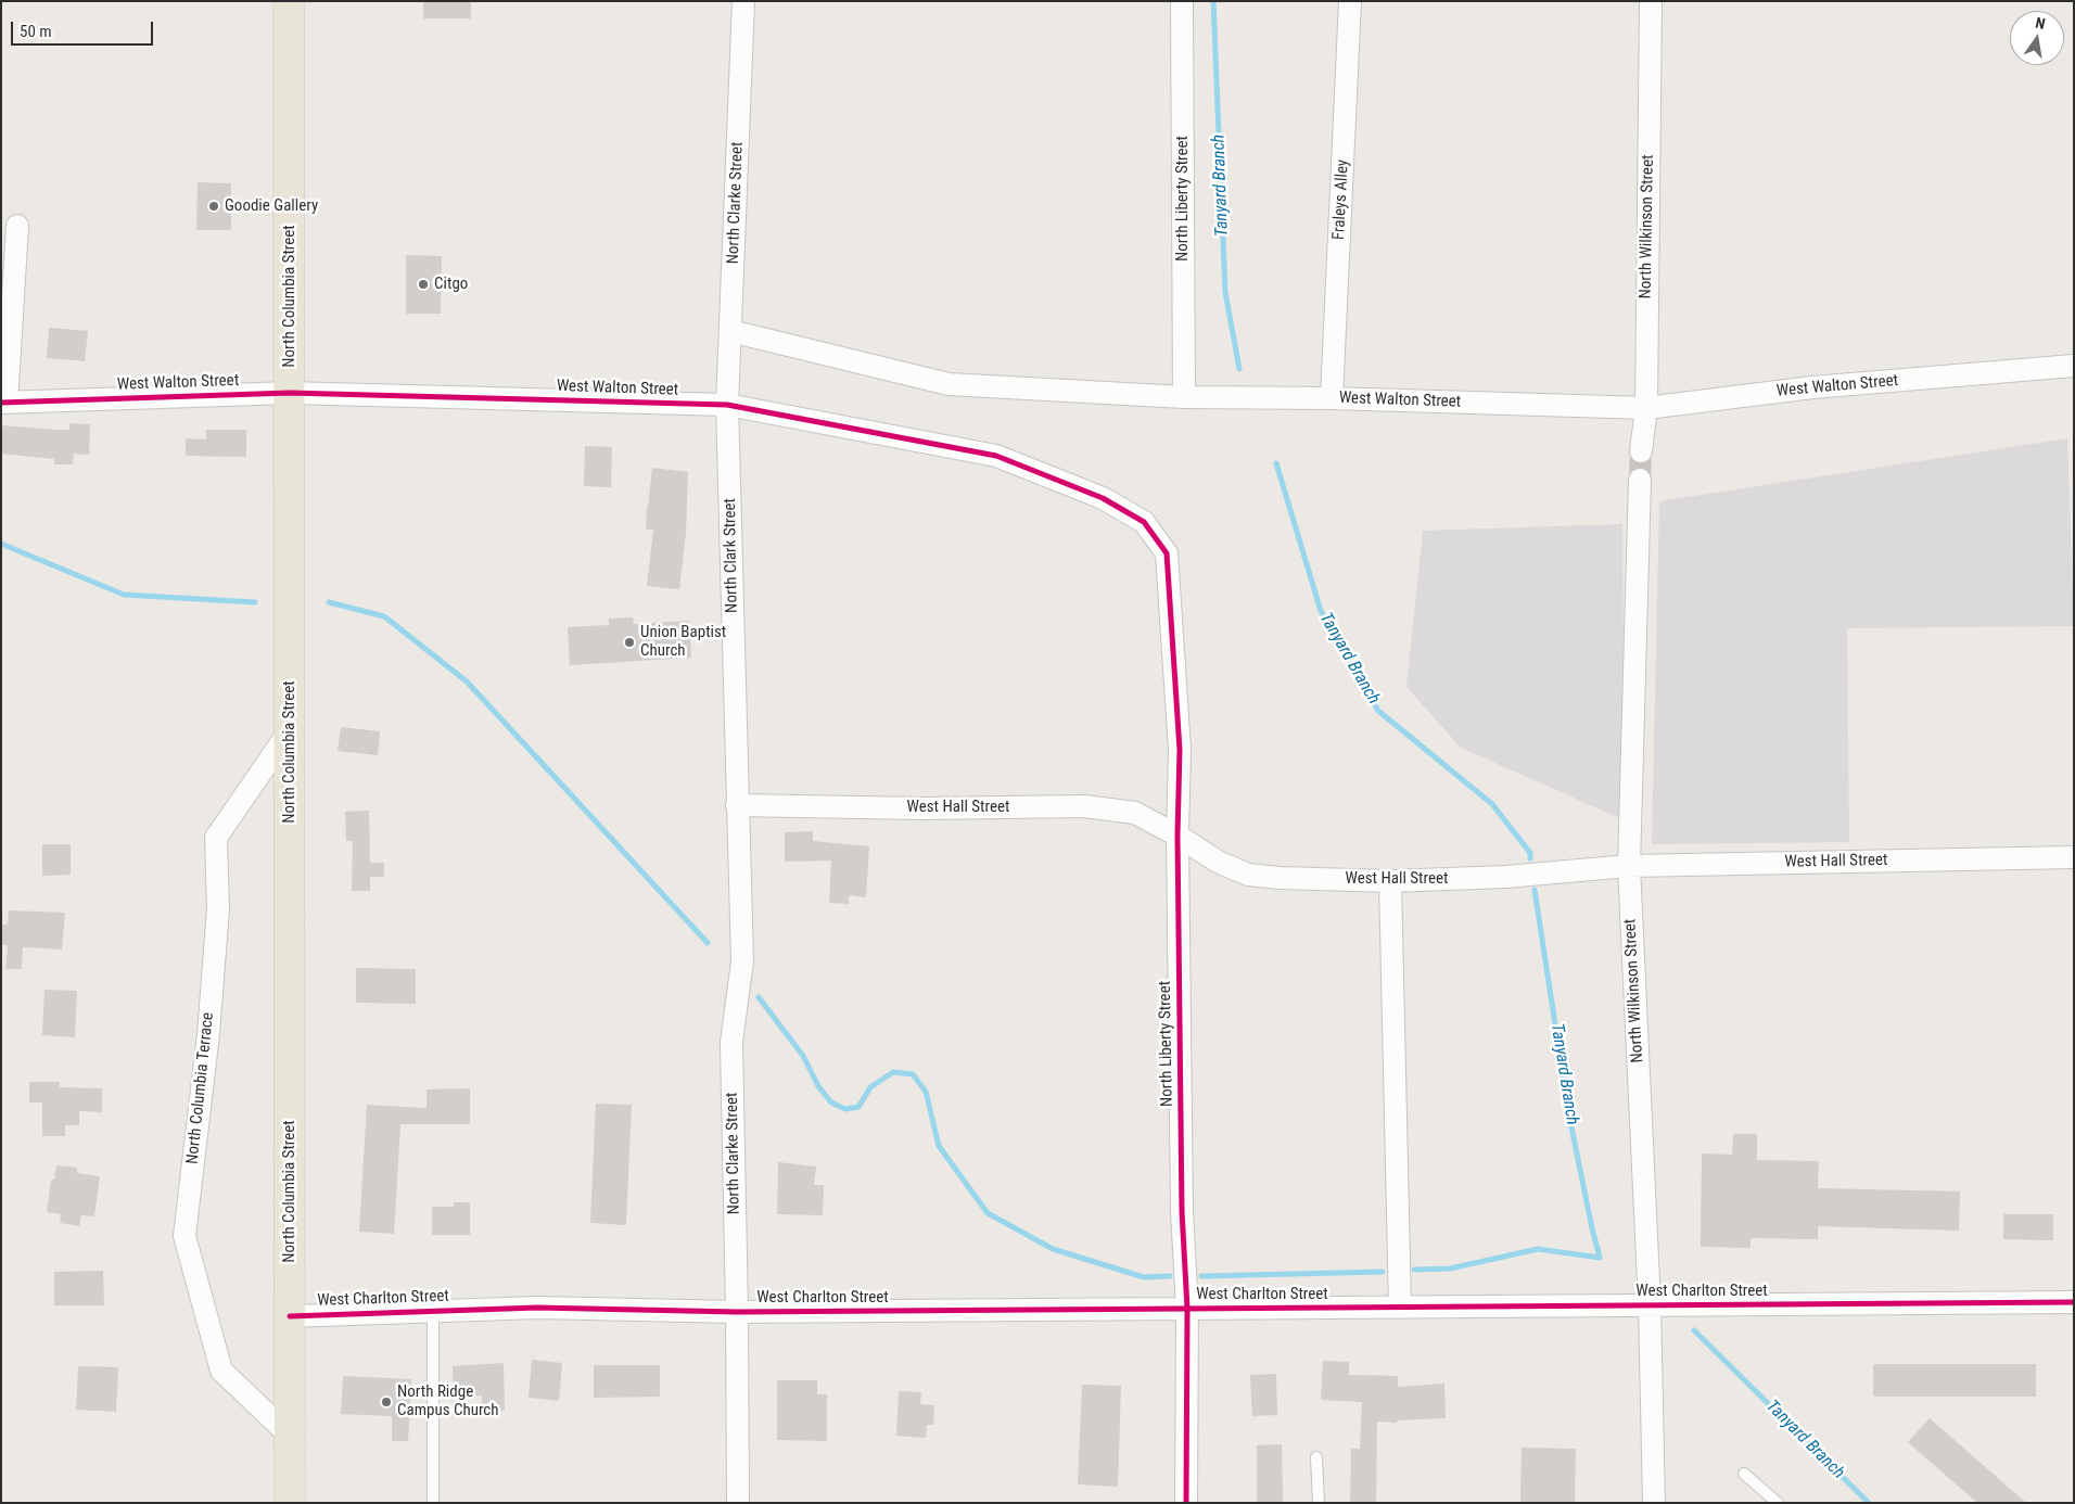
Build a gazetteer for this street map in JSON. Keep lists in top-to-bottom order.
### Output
{
  "streets": {
    "main road": ["North Columbia Street"],
    "street": [
      "North Liberty Street",
      "Fraleys Alley",
      "North Clarke Street",
      "North Wilkinson Street",
      "West Walton Street",
      "North Clark Street",
      "West Hall Street",
      "North Columbia Terrace",
      "West Charlton Street"
    ]
  },
  "crossings": [
    ["North Liberty Street", "West Walton Street"],
    ["North Liberty Street", "West Hall Street"],
    ["North Liberty Street", "West Charlton Street"],
    ["Fraleys Alley", "West Walton Street"],
    ["North Clarke Street", "West Walton Street"],
    ["North Clarke Street", "North Clark Street"],
    ["North Clarke Street", "West Hall Street"],
    ["North Clarke Street", "West Charlton Street"],
    ["North Wilkinson Street", "West Walton Street"],
    ["North Wilkinson Street", "West Hall Street"],
    ["North Wilkinson Street", "West Charlton Street"],
    ["North Columbia Street", "West Walton Street"],
    ["North Columbia Street", "North Columbia Terrace"],
    ["North Columbia Street", "West Charlton Street"],
    ["West Walton Street", "North Clark Street"],
    ["North Clark Street", "West Hall Street"]
  ],
  "water": ["Tanyard Branch"],
  "places": [
    "Goodie Gallery",
    "Citgo",
    "Union Baptist Church",
    "North Ridge Campus Church"
  ],
  "scale_bar": "50 m",
  "north": "top"
}
